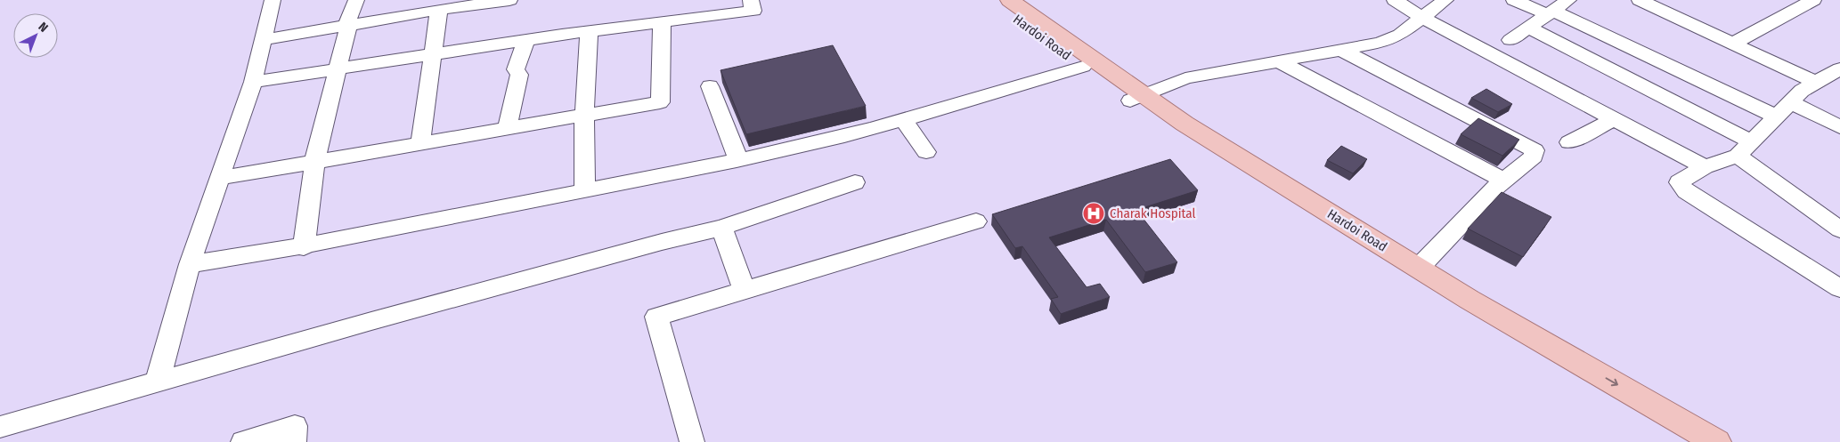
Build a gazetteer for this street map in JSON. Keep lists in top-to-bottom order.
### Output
{
  "streets": {
    "main road": ["Hardoi Road"]
  },
  "places": {
    "hospital": ["Charak Hospital"]
  },
  "north": "top right"
}
